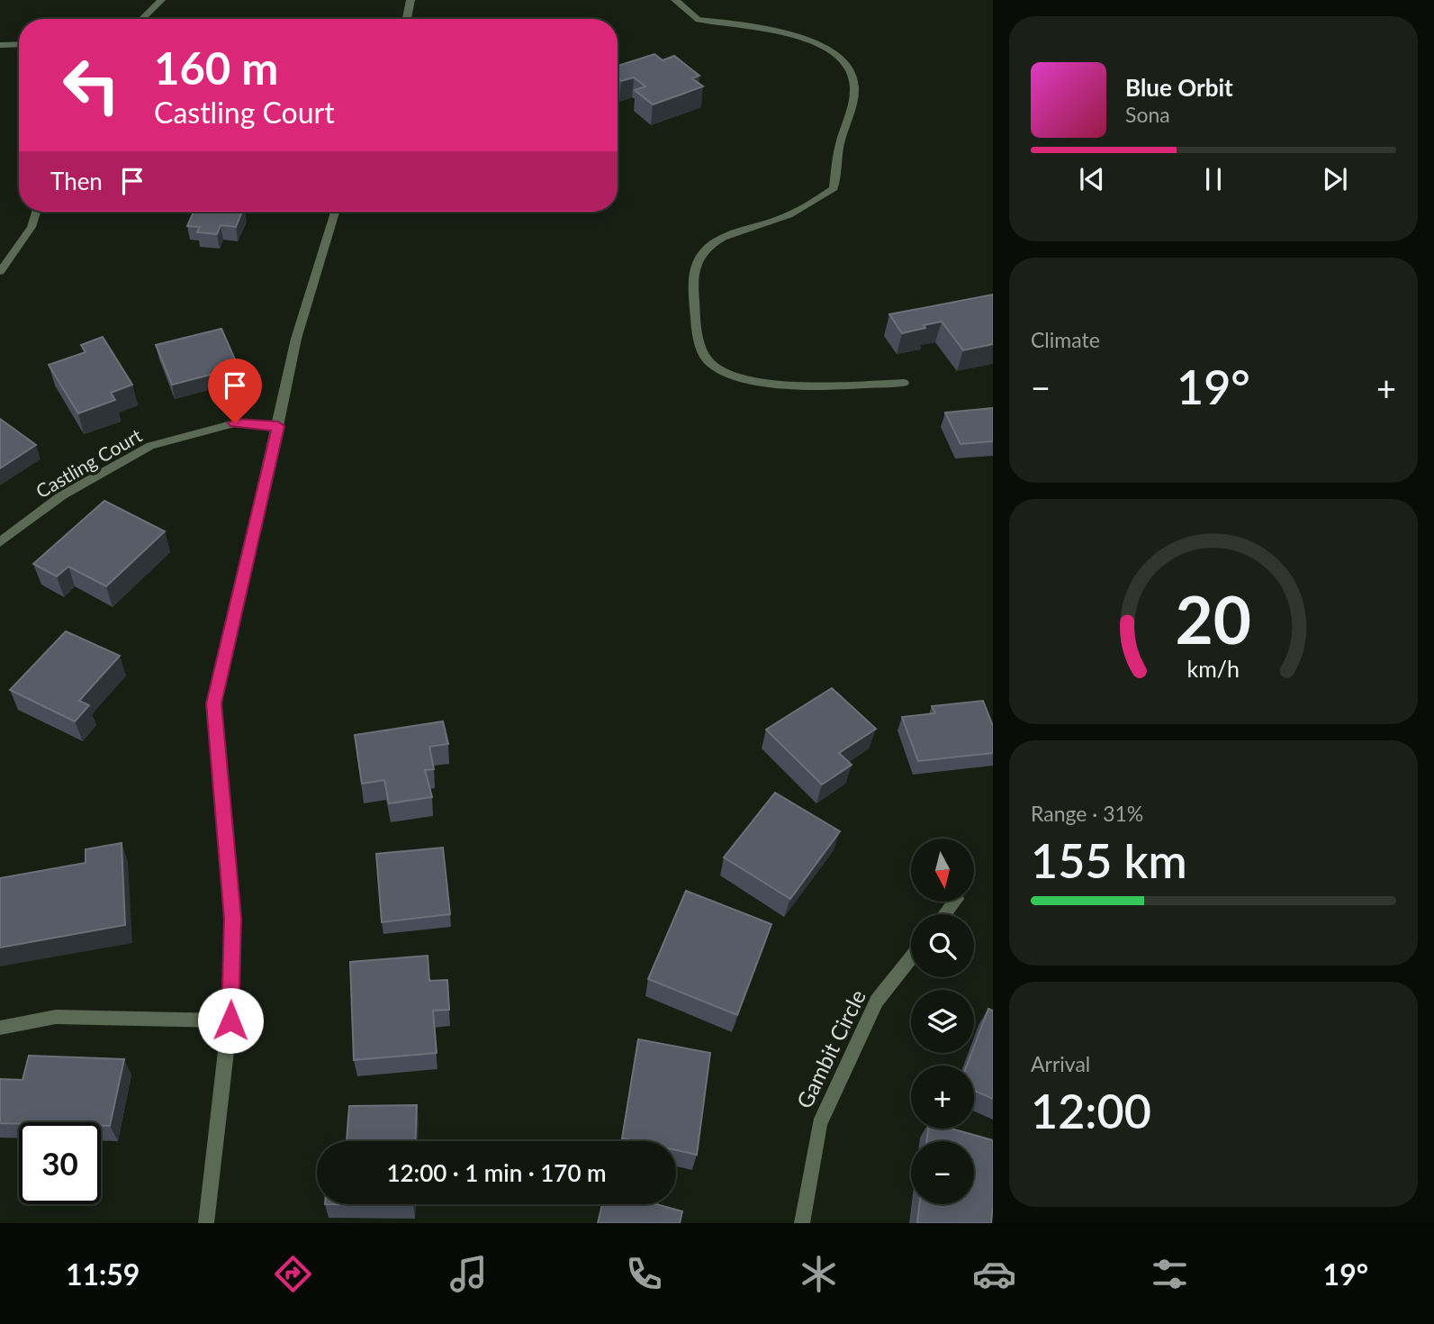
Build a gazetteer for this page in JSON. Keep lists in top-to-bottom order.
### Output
{
  "streets": {
    "street": ["Castling Court", "Gambit Circle"]
  },
  "north": "bottom",
  "page": {
    "turn": ["160 m", "Castling Court"],
    "song": ["Blue Orbit", "Sona"],
    "then": "Then",
    "tile": [
      "Climate",
      ["Range · 31%", "155 km"],
      ["Arrival", "12:00"]
    ],
    "heat": ["−", "19°", "+"],
    "map_buttons": ["+", "−"],
    "limit": "30",
    "trip": "12:00 · 1 min · 170 m",
    "tabs": ["11:59", "19°"],
    "gauge": ["20", "km/h"]
  }
}
